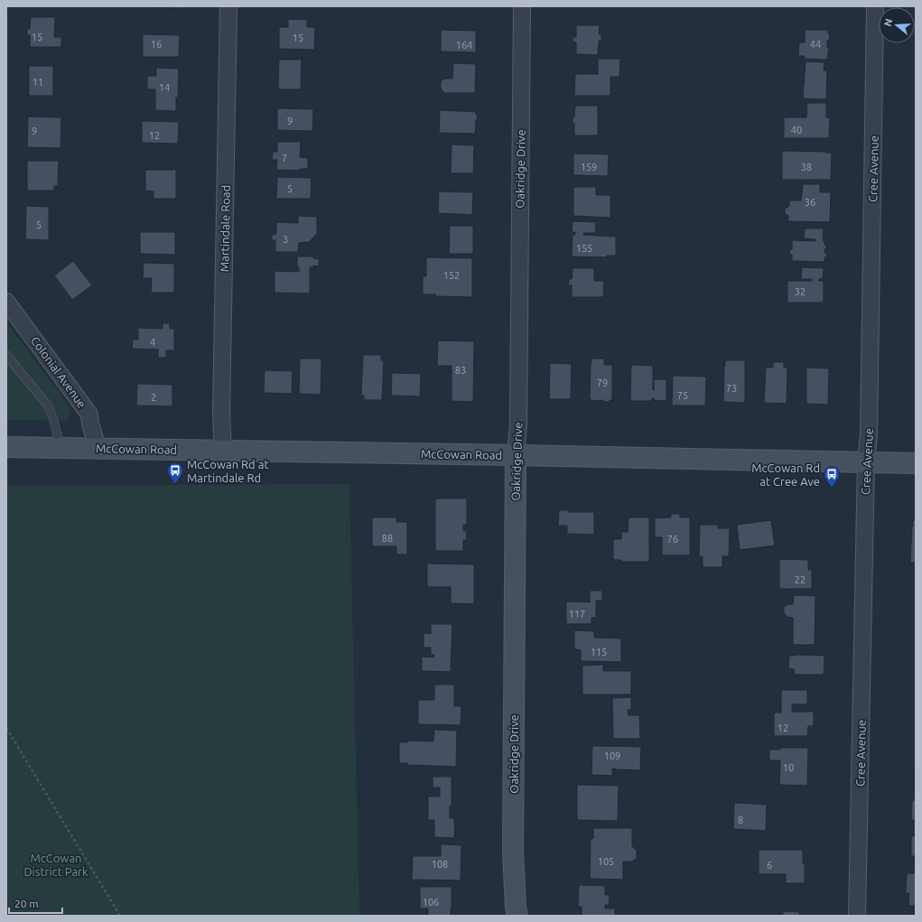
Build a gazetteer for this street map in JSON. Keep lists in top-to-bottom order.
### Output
{
  "streets": {
    "street": [
      "Oakridge Drive",
      "Cree Avenue",
      "Martindale Road",
      "Colonial Avenue",
      "McCowan Road"
    ]
  },
  "crossings": [
    ["Oakridge Drive", "McCowan Road"],
    ["Cree Avenue", "McCowan Road"],
    ["Martindale Road", "McCowan Road"],
    ["Colonial Avenue", "McCowan Road"]
  ],
  "parks": ["McCowan District Park"],
  "places": {
    "bus stop": ["McCowan Rd at Martindale Rd", "McCowan Rd at Cree Ave"]
  },
  "house_numbers": [
    "15",
    "15",
    "16",
    "44",
    "164",
    "11",
    "14",
    "9",
    "40",
    "9",
    "12",
    "7",
    "159",
    "38",
    "5",
    "36",
    "5",
    "3",
    "155",
    "152",
    "32",
    "4",
    "83",
    "79",
    "73",
    "75",
    "2",
    "88",
    "76",
    "22",
    "117",
    "115",
    "12",
    "109",
    "10",
    "8",
    "105",
    "108",
    "6",
    "106"
  ],
  "scale_bar": "20 m",
  "north": "left"
}
